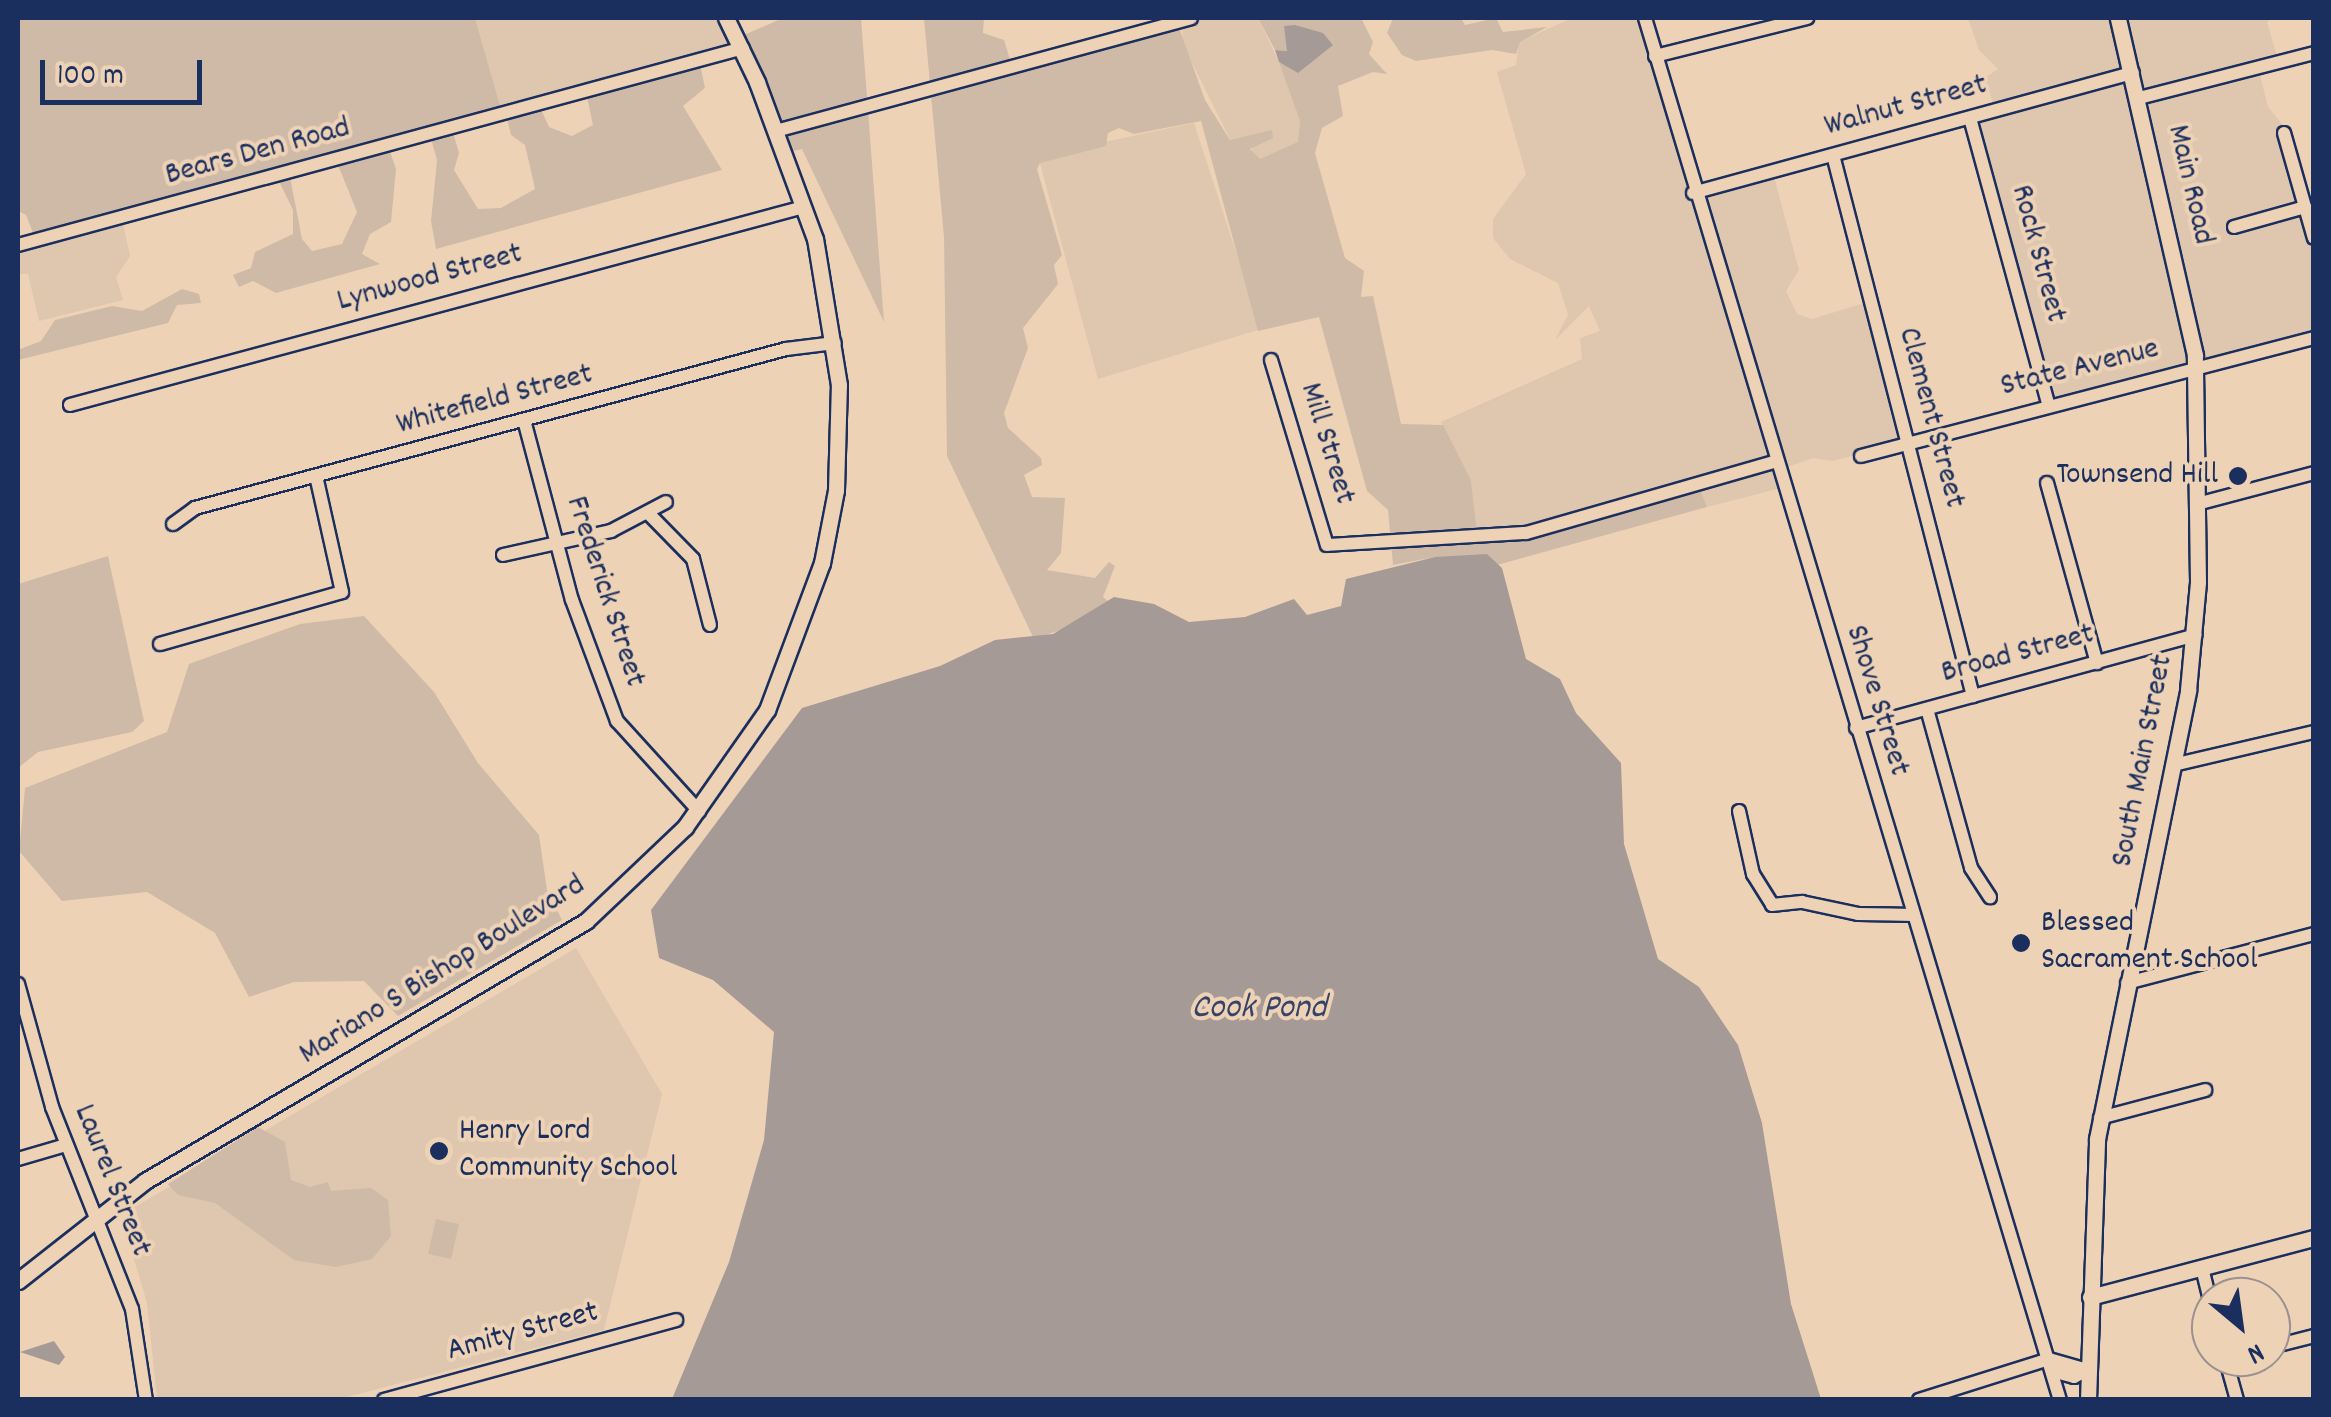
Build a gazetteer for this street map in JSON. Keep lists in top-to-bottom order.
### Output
{
  "streets": {
    "main road": ["Main Road", "South Main Street", "Mariano S Bishop Boulevard"],
    "street": [
      "Walnut Street",
      "Bears Den Road",
      "Rock Street",
      "Lynwood Street",
      "State Avenue",
      "Whitefield Street",
      "Clement Street",
      "Mill Street",
      "Frederick Street",
      "Broad Street",
      "Shove Street",
      "Laurel Street",
      "Amity Street"
    ]
  },
  "crossings": [
    ["Walnut Street", "Main Road"],
    ["Walnut Street", "Rock Street"],
    ["Walnut Street", "Clement Street"],
    ["Walnut Street", "Shove Street"],
    ["Bears Den Road", "Mariano S Bishop Boulevard"],
    ["Main Road", "State Avenue"],
    ["Main Road", "South Main Street"],
    ["Rock Street", "State Avenue"],
    ["Lynwood Street", "Mariano S Bishop Boulevard"],
    ["State Avenue", "Clement Street"],
    ["State Avenue", "South Main Street"],
    ["Whitefield Street", "Frederick Street"],
    ["Whitefield Street", "Mariano S Bishop Boulevard"],
    ["Clement Street", "Broad Street"],
    ["Mill Street", "Shove Street"],
    ["Frederick Street", "Mariano S Bishop Boulevard"],
    ["Broad Street", "Shove Street"],
    ["Broad Street", "South Main Street"],
    ["Mariano S Bishop Boulevard", "Laurel Street"]
  ],
  "water": ["Cook Pond"],
  "places": ["Townsend Hill", "Blessed Sacrament School", "Henry Lord Community School"],
  "scale_bar": "100 m",
  "north": "bottom right"
}
